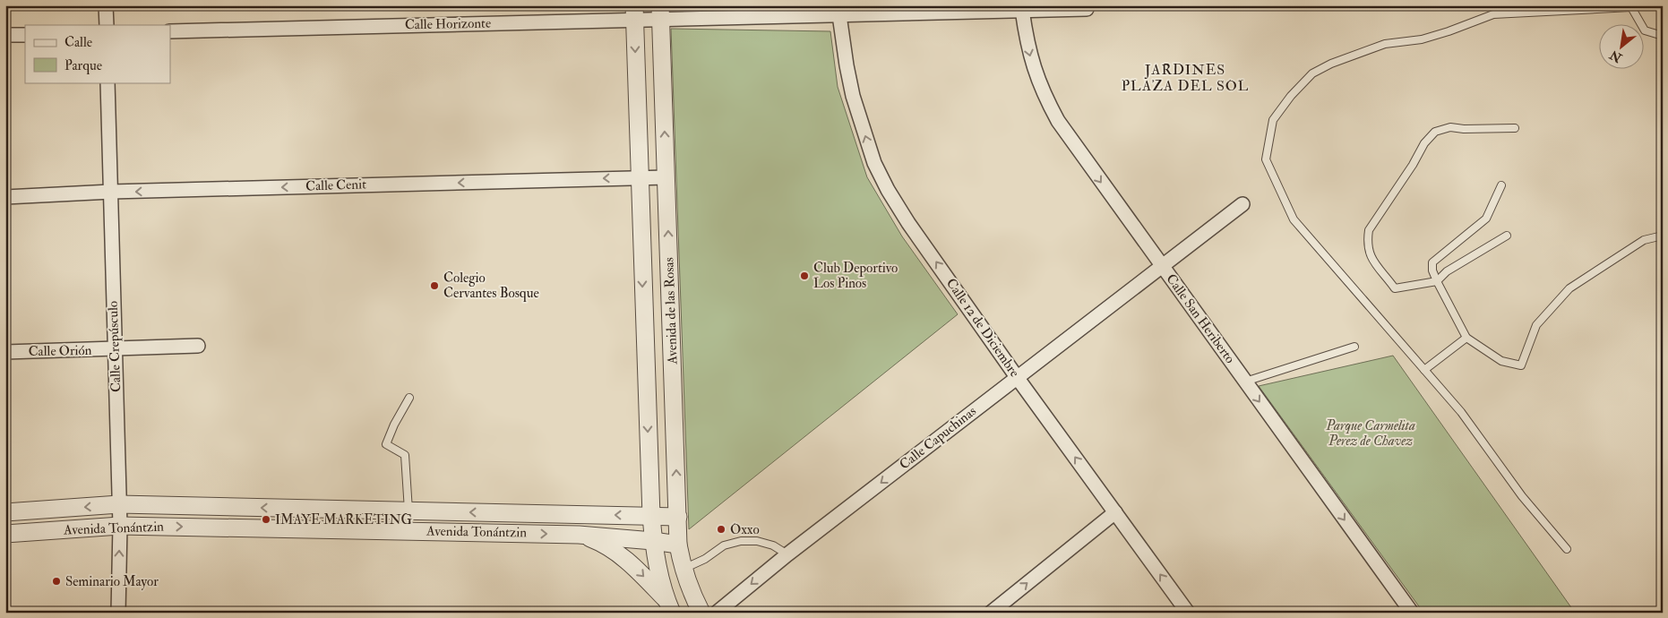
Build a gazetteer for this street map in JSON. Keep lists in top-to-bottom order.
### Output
{
  "streets": {
    "street": [
      "Calle Horizonte",
      "Calle Cenit",
      "Avenida de las Rosas",
      "Calle San Heriberto",
      "Calle 12 de Diciembre",
      "Calle Crepúsculo",
      "Calle Orión",
      "Calle Capuchinas",
      "Avenida Tonántzin"
    ]
  },
  "crossings": [
    ["Calle Horizonte", "Avenida de las Rosas"],
    ["Calle Horizonte", "Calle San Heriberto"],
    ["Calle Horizonte", "Calle 12 de Diciembre"],
    ["Calle Cenit", "Avenida de las Rosas"],
    ["Calle Cenit", "Calle Crepúsculo"],
    ["Avenida de las Rosas", "Avenida Tonántzin"],
    ["Calle San Heriberto", "Calle Capuchinas"],
    ["Calle 12 de Diciembre", "Calle Capuchinas"],
    ["Calle Crepúsculo", "Calle Orión"],
    ["Calle Crepúsculo", "Avenida Tonántzin"]
  ],
  "one_way": [
    "Calle Cenit",
    "Calle San Heriberto",
    "Calle 12 de Diciembre",
    "Calle Capuchinas"
  ],
  "districts": ["JARDINES PLAZA DEL SOL"],
  "parks": ["Parque Carmelita Perez de Chavez"],
  "places": [
    "Club Deportivo Los Pinos",
    "Colegio Cervantes Bosque",
    "IMAYE MARKETING",
    "Oxxo",
    "Seminario Mayor"
  ],
  "legend": ["Calle", "Parque"],
  "north": "bottom left"
}
